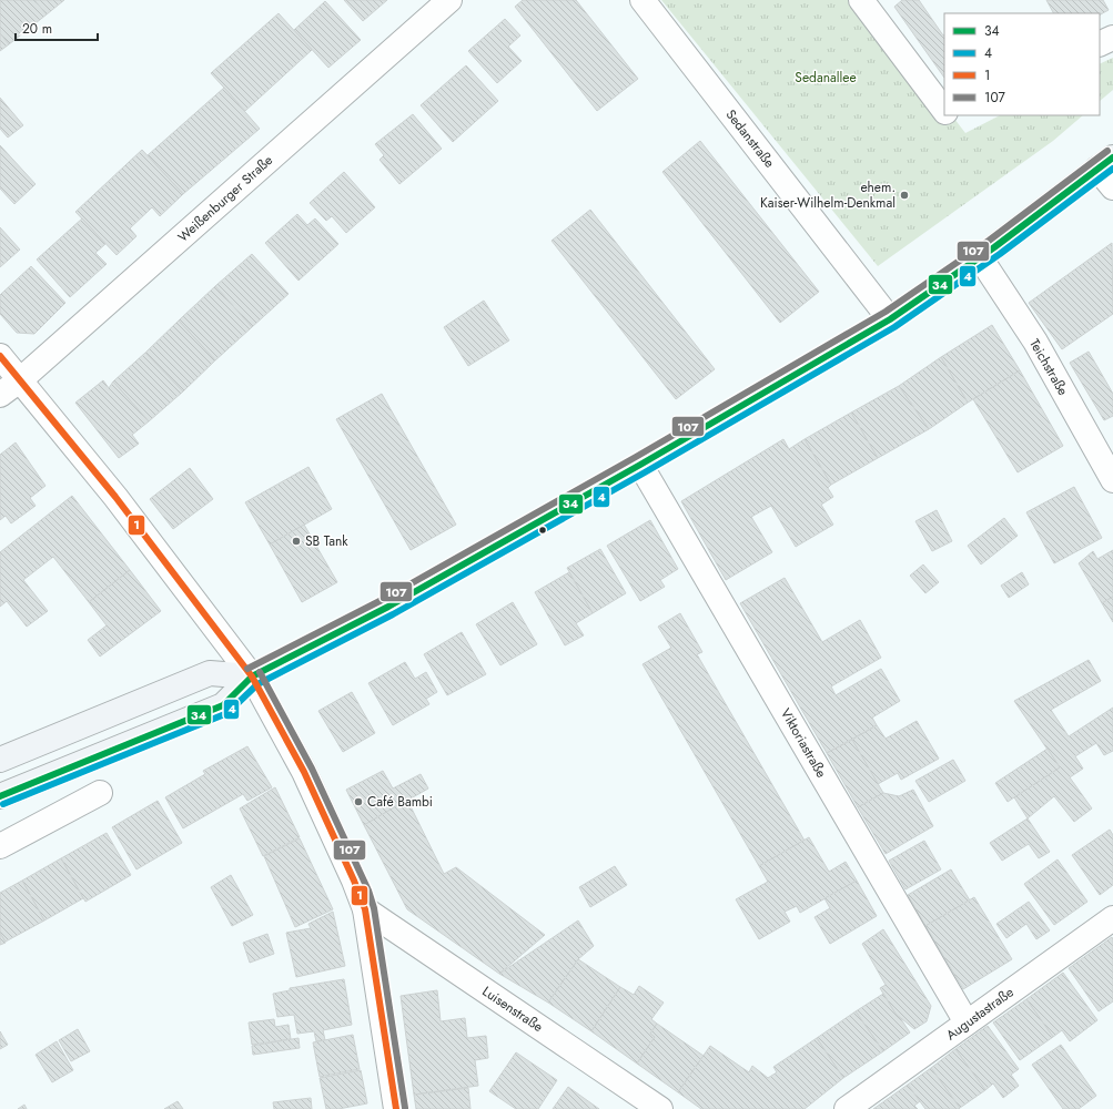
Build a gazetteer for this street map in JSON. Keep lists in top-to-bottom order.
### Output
{
  "streets": {
    "street": [
      "Sedanstraße",
      "Weißenburger Straße",
      "Teichstraße",
      "Viktoriastraße",
      "Luisenstraße",
      "Augustastraße"
    ]
  },
  "crossings": [
    ["Viktoriastraße", "Augustastraße"]
  ],
  "parks": ["Sedanallee"],
  "places": ["ehem. Kaiser-Wilhelm-Denkmal", "SB Tank", "Café Bambi"],
  "lines": [
    "transit line 107",
    "transit line 34",
    "transit line 4",
    "transit line 1"
  ],
  "legend": [
    "34",
    "4",
    "1",
    "107"
  ],
  "scale_bar": "20 m"
}
